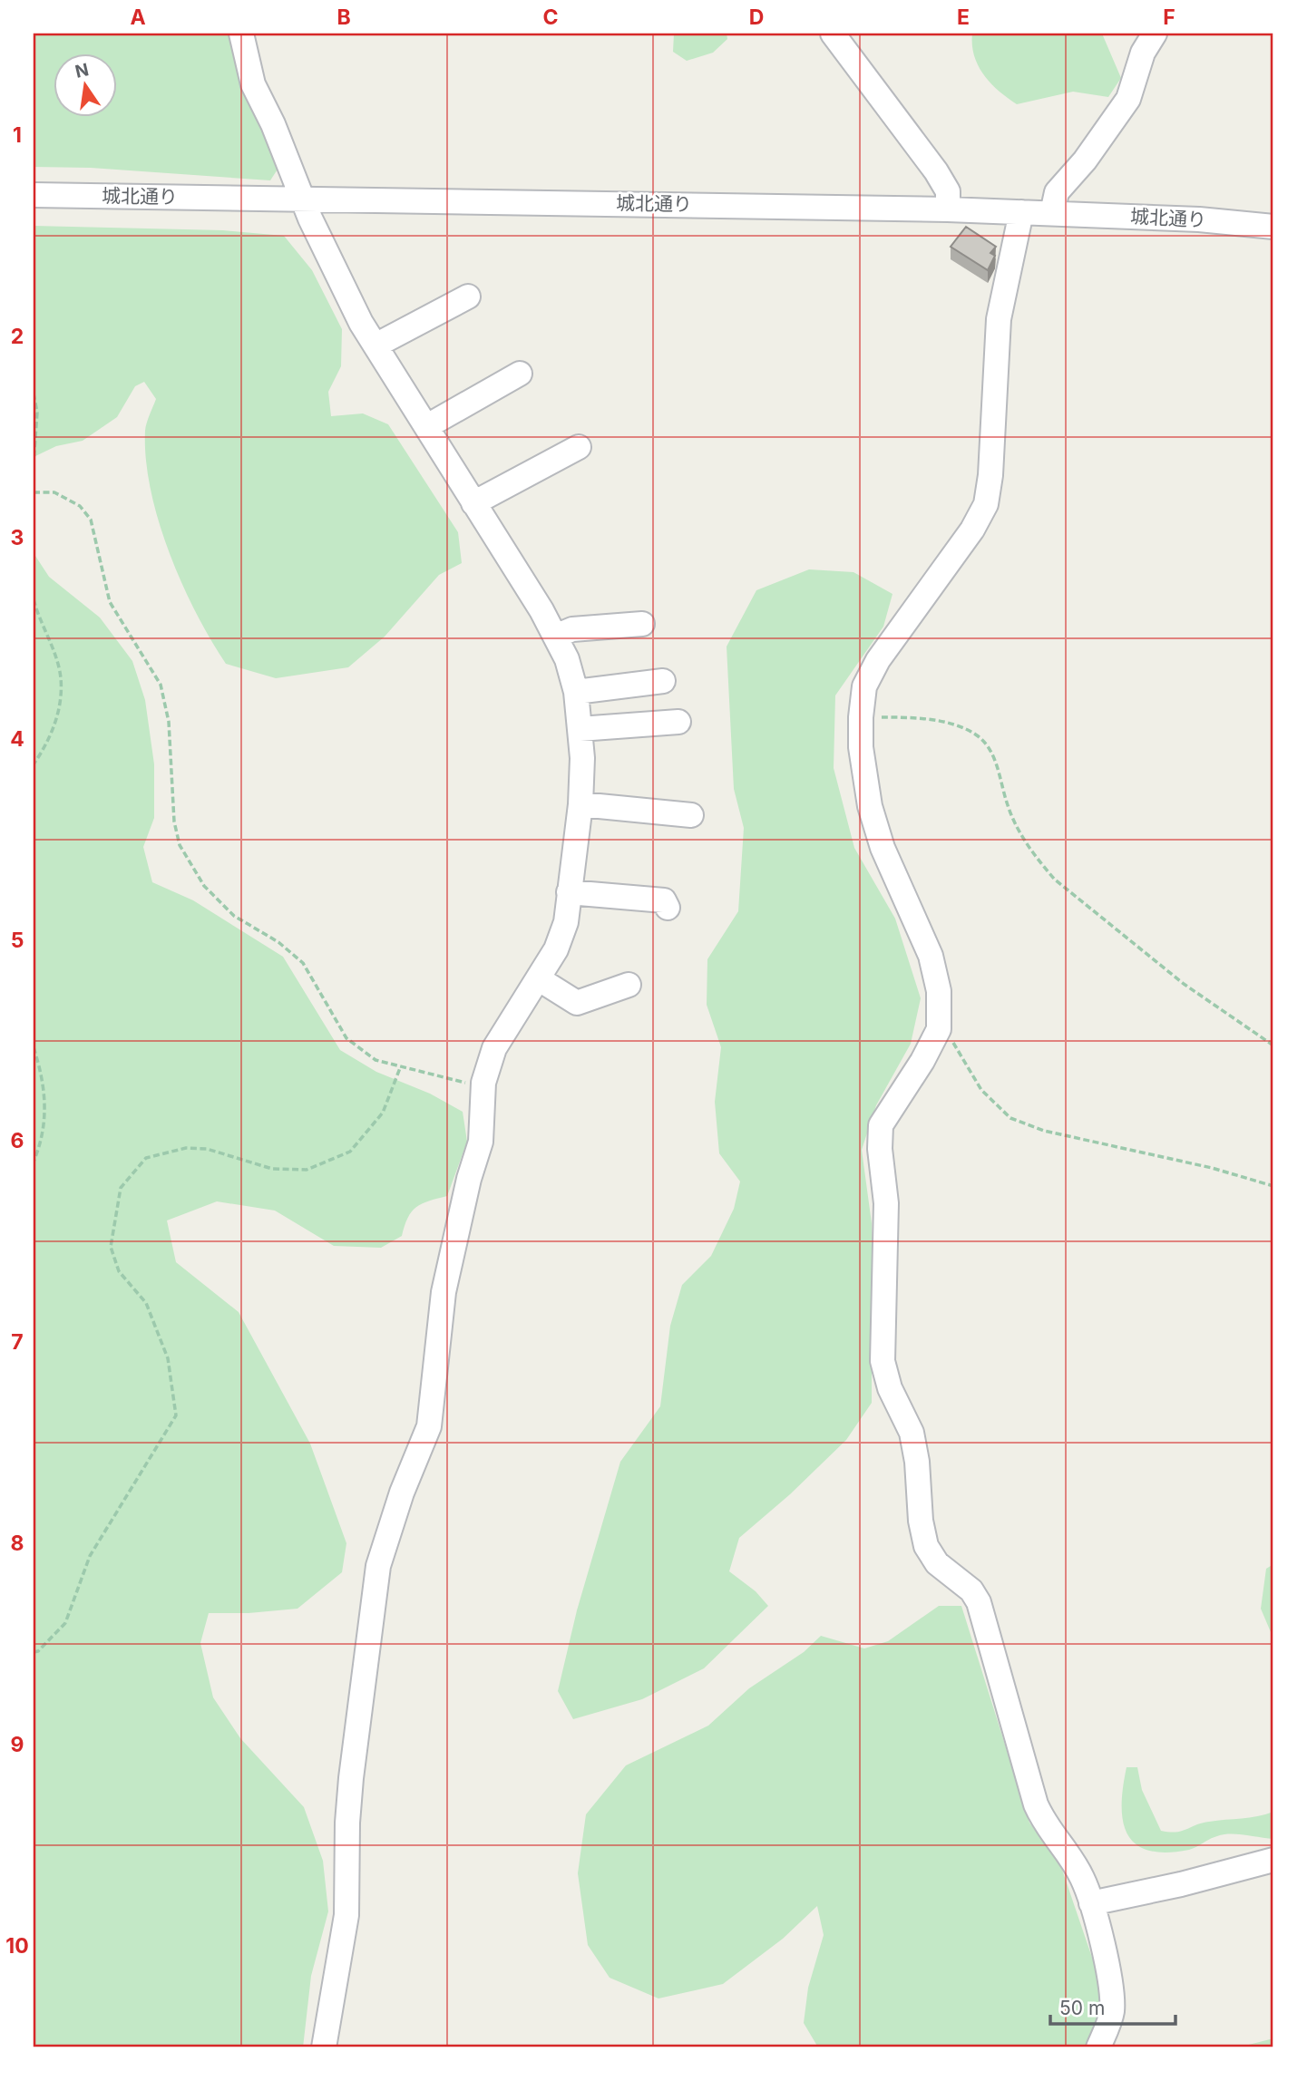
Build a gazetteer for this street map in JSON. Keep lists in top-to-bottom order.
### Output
{
  "streets": {
    "street": ["城北通り"]
  },
  "scale_bar": "50 m",
  "north": "top",
  "grid": {
    "columns": [
      "A",
      "B",
      "C",
      "D",
      "E",
      "F"
    ],
    "rows": [
      "1",
      "2",
      "3",
      "4",
      "5",
      "6",
      "7",
      "8",
      "9",
      "10"
    ]
  }
}
